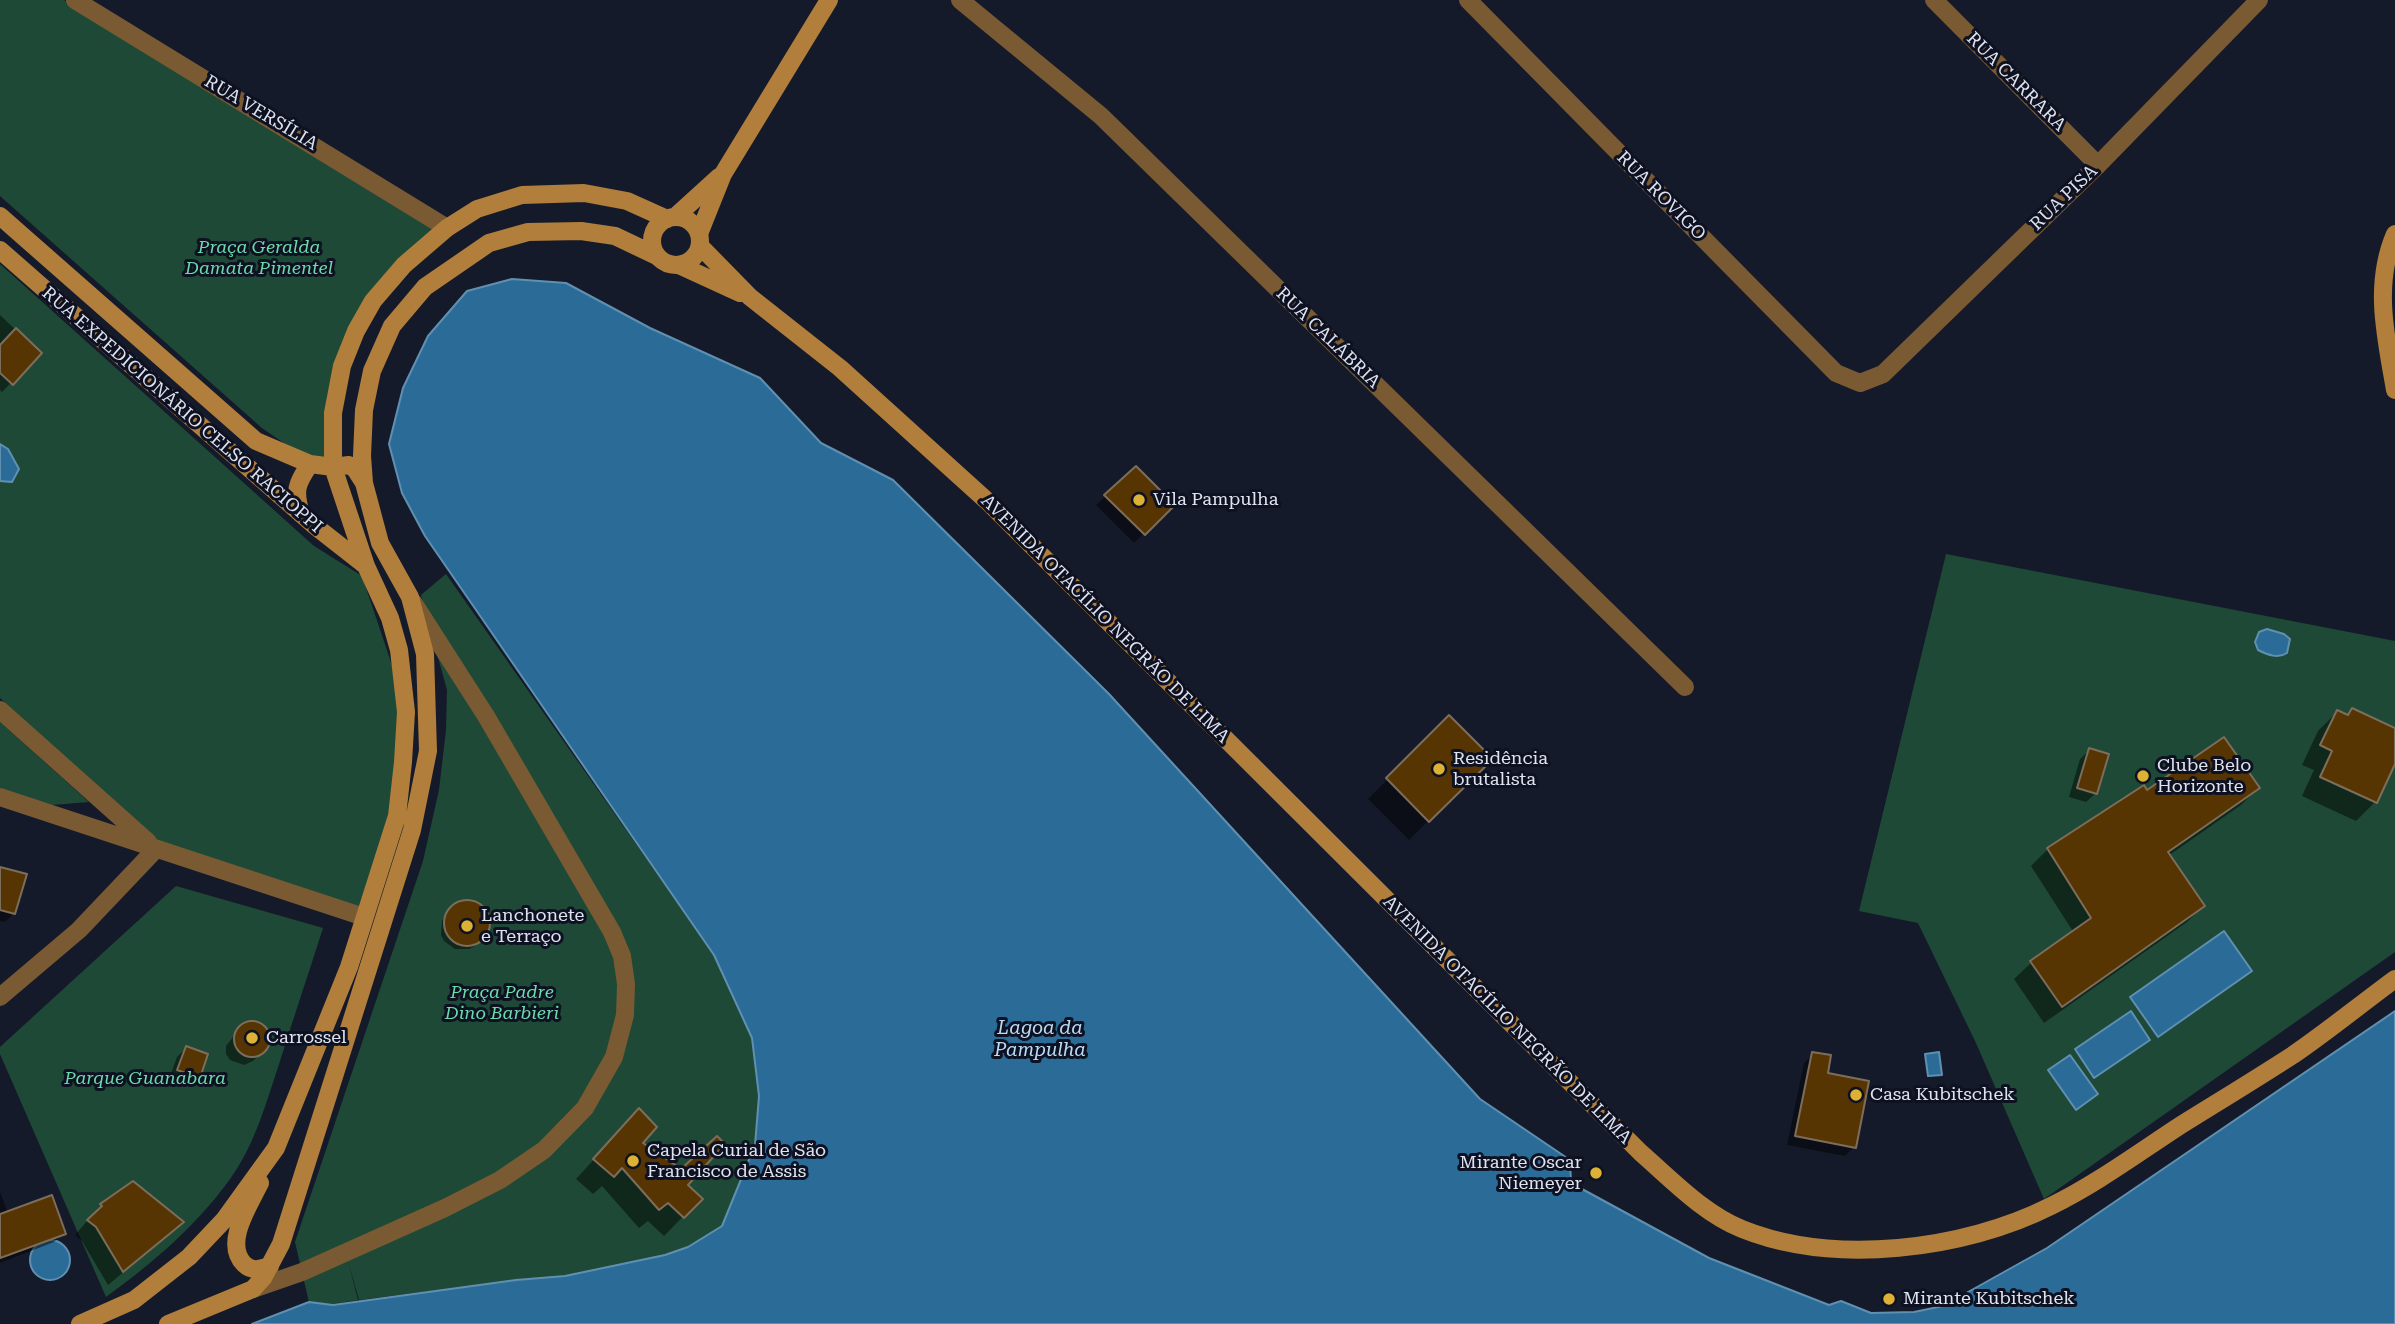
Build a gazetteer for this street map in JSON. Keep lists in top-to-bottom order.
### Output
{
  "streets": {
    "street": [
      "RUA CARRARA",
      "RUA VERSÍLIA",
      "RUA ROVIGO",
      "RUA PISA",
      "RUA CALÁBRIA",
      "RUA EXPEDICIONÁRIO CELSO RACIOPPI",
      "AVENIDA OTACÍLIO NEGRÃO DE LIMA"
    ]
  },
  "crossings": [
    ["RUA CARRARA", "RUA PISA"],
    ["RUA ROVIGO", "RUA PISA"]
  ],
  "water": ["Lagoa da Pampulha"],
  "parks": ["Praça Geralda Damata Pimentel", "Praça Padre Dino Barbieri", "Parque Guanabara"],
  "places": [
    "Vila Pampulha",
    "Residência brutalista",
    "Clube Belo Horizonte",
    "Lanchonete e Terraço",
    "Carrossel",
    "Casa Kubitschek",
    "Capela Curial de São Francisco de Assis",
    "Mirante Oscar Niemeyer",
    "Mirante Kubitschek"
  ]
}
